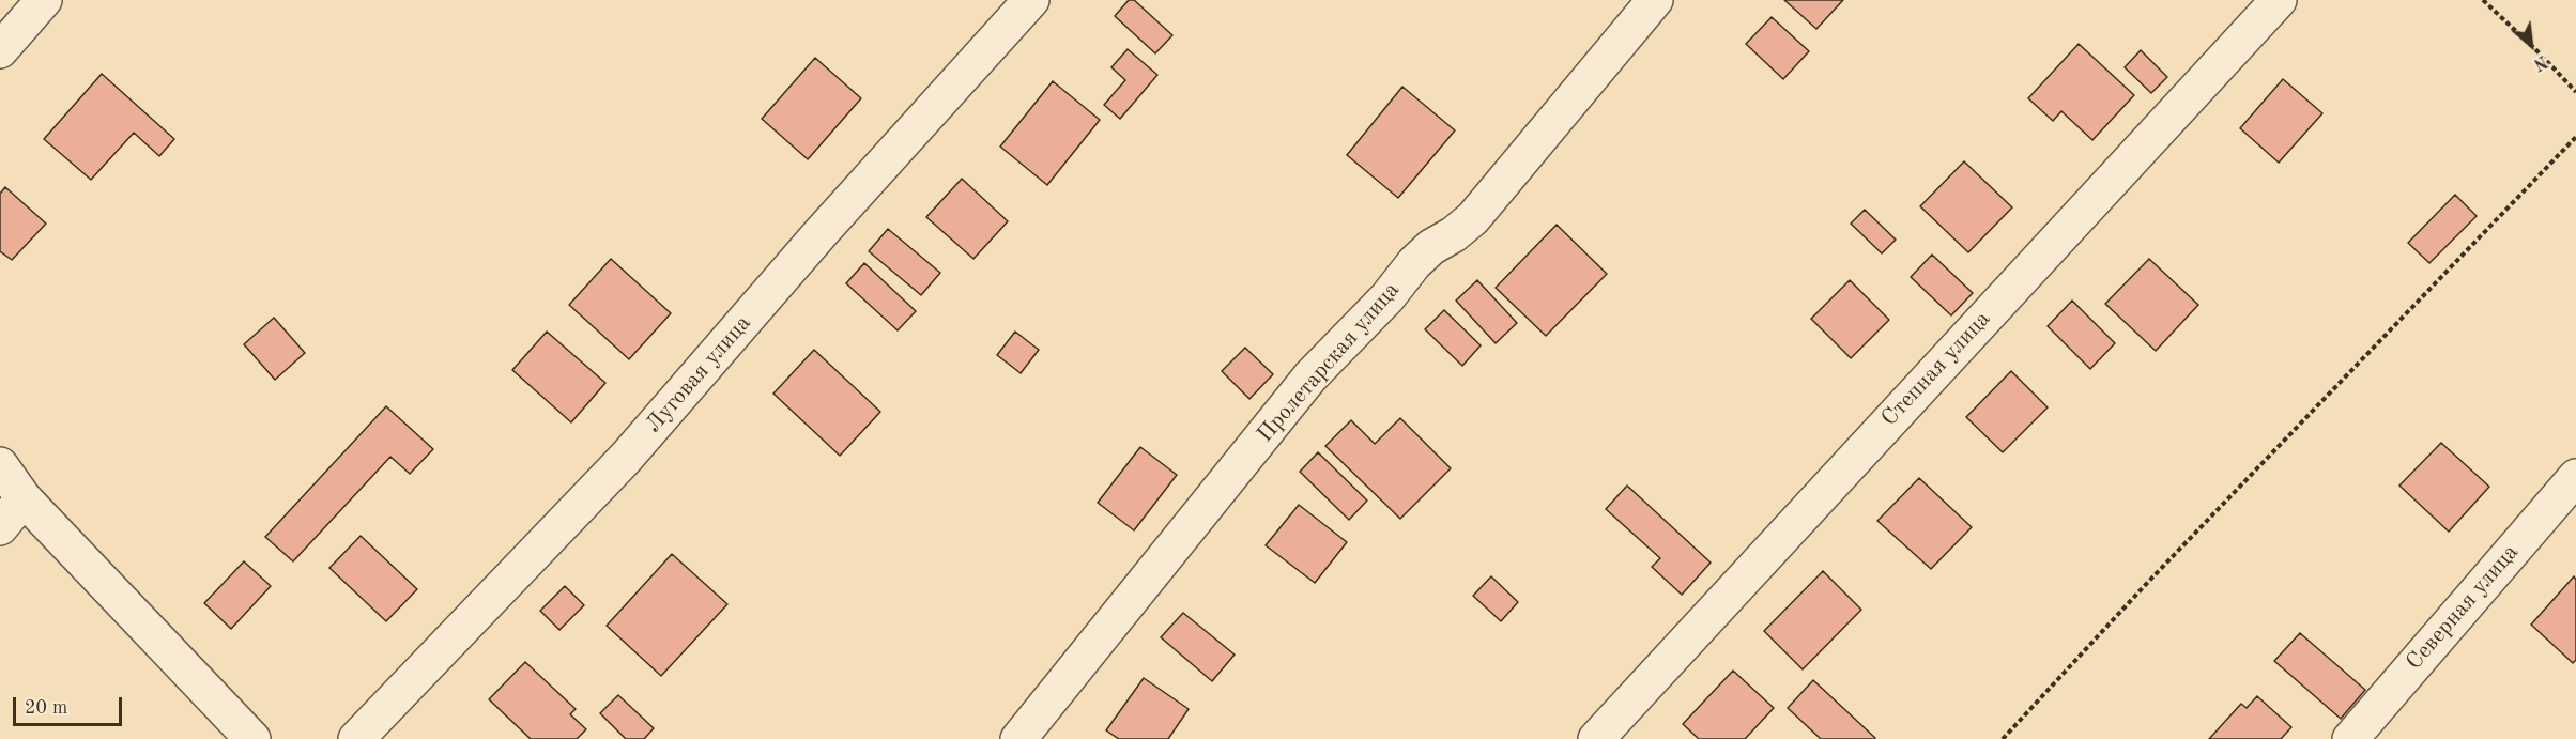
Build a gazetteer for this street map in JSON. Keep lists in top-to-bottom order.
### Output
{
  "streets": {
    "street": [
      "Пролетарская улица",
      "Степная улица",
      "Луговая улица",
      "Северная улица"
    ]
  },
  "scale_bar": "20 m",
  "north": "bottom right"
}
